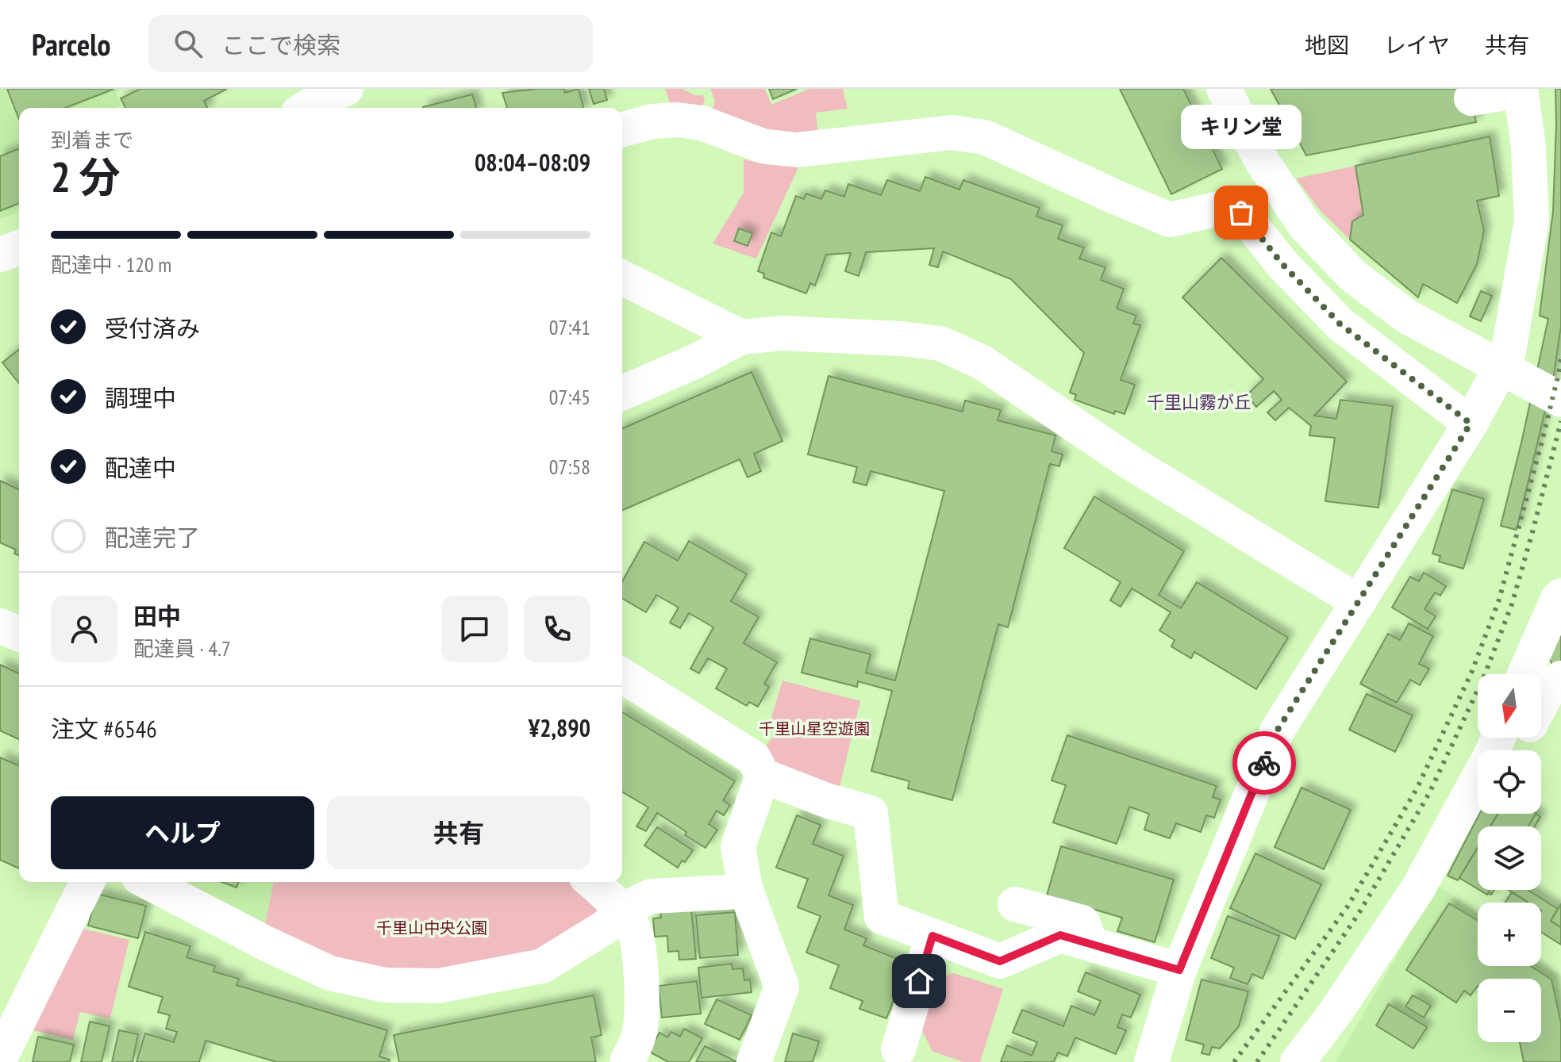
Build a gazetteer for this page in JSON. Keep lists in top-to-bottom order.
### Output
{
  "districts": ["千里山霧が丘"],
  "parks": ["千里山星空遊園", "千里山中央公園"],
  "places": ["キリン堂"],
  "north": "bottom",
  "page": {
    "header": "Parcelo",
    "search": "ここで検索",
    "nav": ["地図", "レイヤ", "共有"],
    "bubble": "キリン堂",
    "heading": ["2 分", "到着まで", "08:04–08:09"],
    "panel": [
      "田中",
      "配達員 · 4.7",
      "注文 #6546",
      "¥2,890"
    ],
    "bar": "配達中 · 120 m",
    "list": [
      ["受付済み", "07:41"],
      ["調理中", "07:45"],
      ["配達中", "07:58"],
      "配達完了"
    ],
    "map_buttons": ["+", "−"],
    "buttons": ["ヘルプ", "共有"]
  }
}
